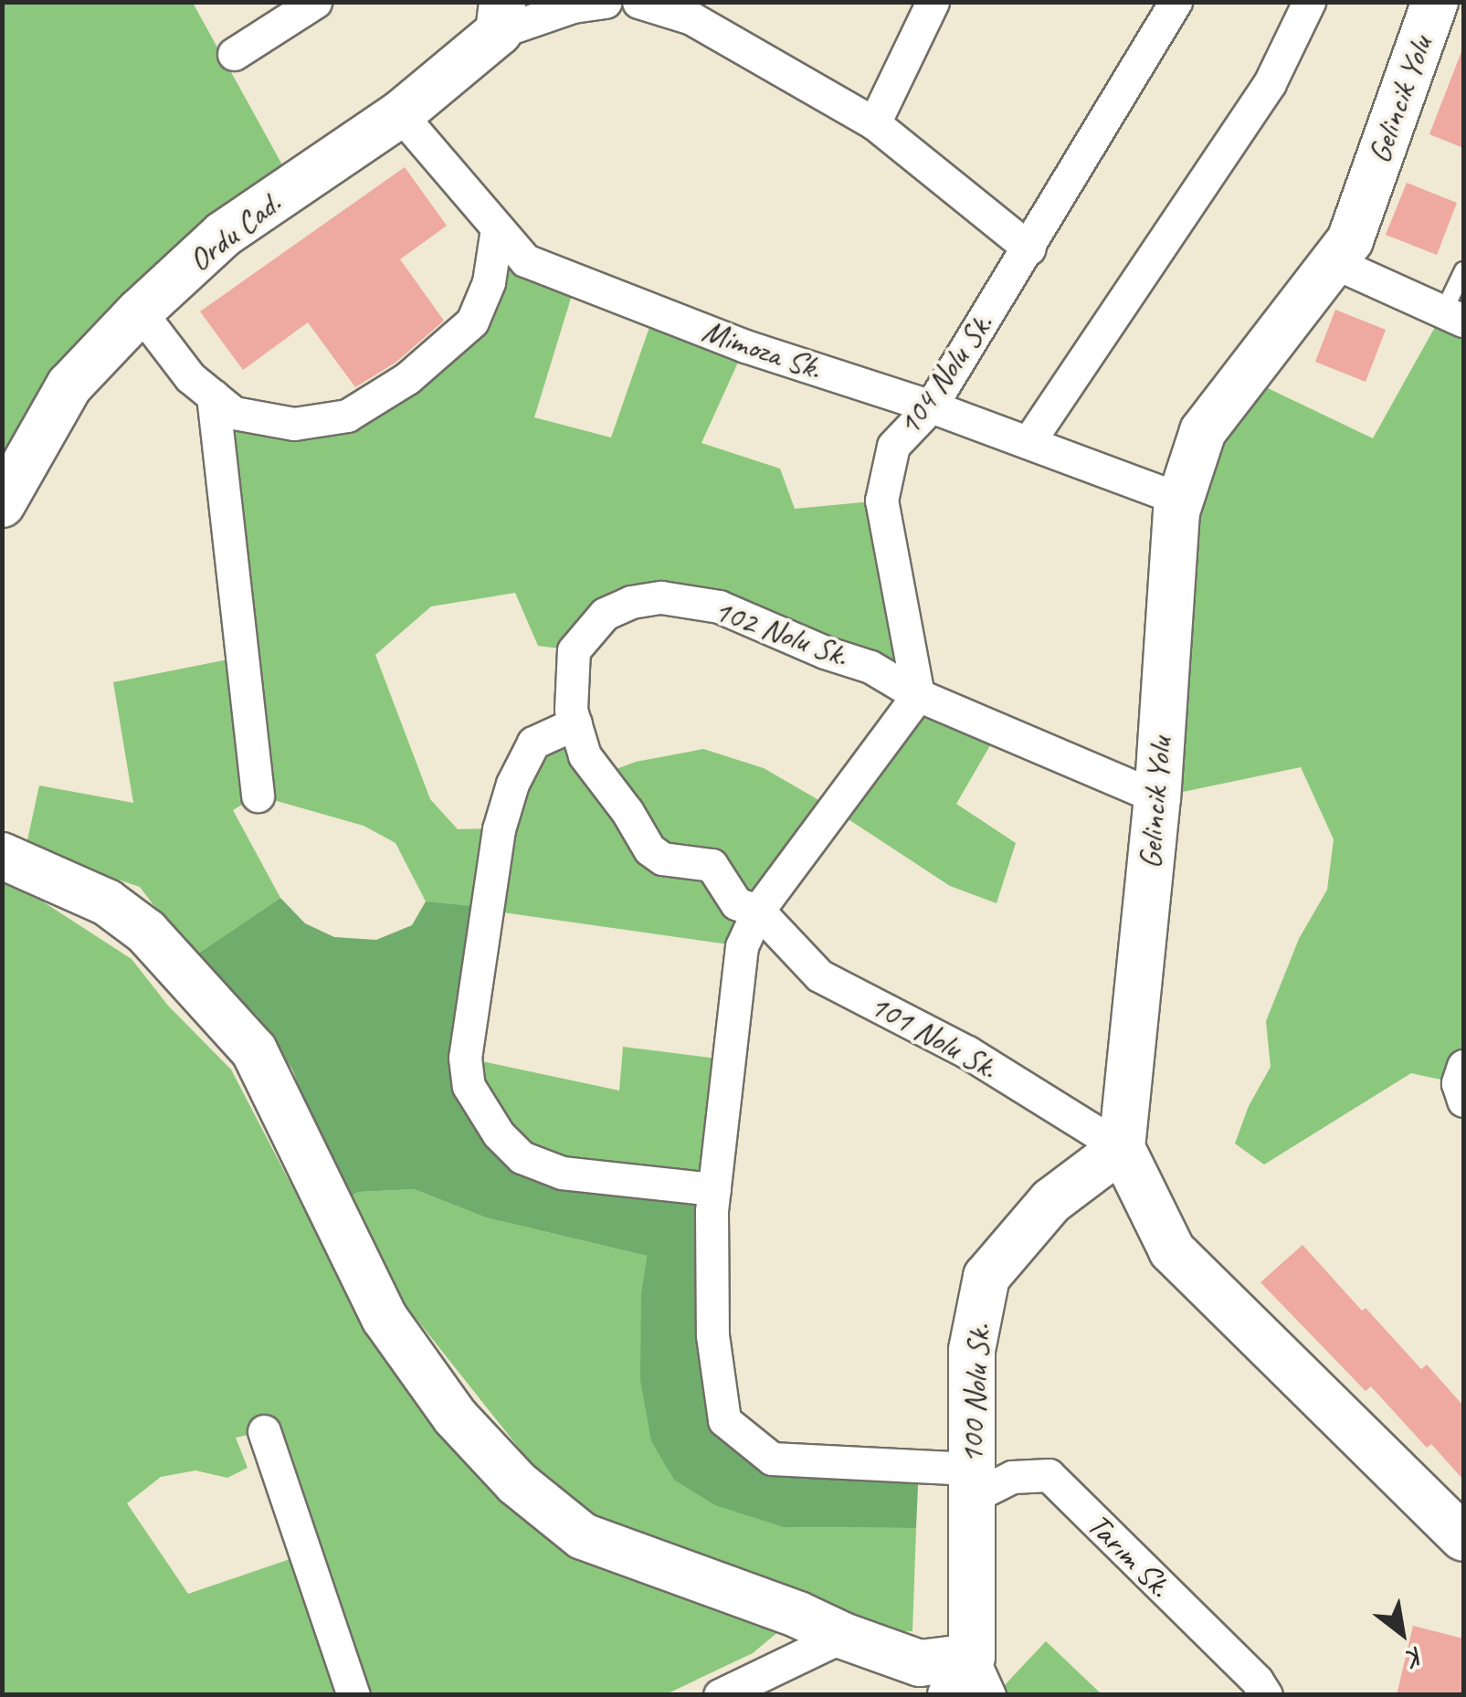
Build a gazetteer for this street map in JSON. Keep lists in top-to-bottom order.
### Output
{
  "streets": {
    "main road": ["Gelincik Yolu", "Ordu Cad.", "100 Nolu Sk."],
    "street": [
      "Mimoza Sk.",
      "104 Nolu Sk.",
      "102 Nolu Sk.",
      "101 Nolu Sk.",
      "Tarım Sk."
    ]
  },
  "crossings": [
    ["Gelincik Yolu", "Mimoza Sk."],
    ["Gelincik Yolu", "101 Nolu Sk."],
    ["Gelincik Yolu", "100 Nolu Sk."],
    ["Ordu Cad.", "Mimoza Sk."],
    ["Mimoza Sk.", "104 Nolu Sk."],
    ["104 Nolu Sk.", "102 Nolu Sk."],
    ["102 Nolu Sk.", "101 Nolu Sk."],
    ["101 Nolu Sk.", "100 Nolu Sk."],
    ["100 Nolu Sk.", "Tarım Sk."]
  ],
  "north": "bottom right"
}
